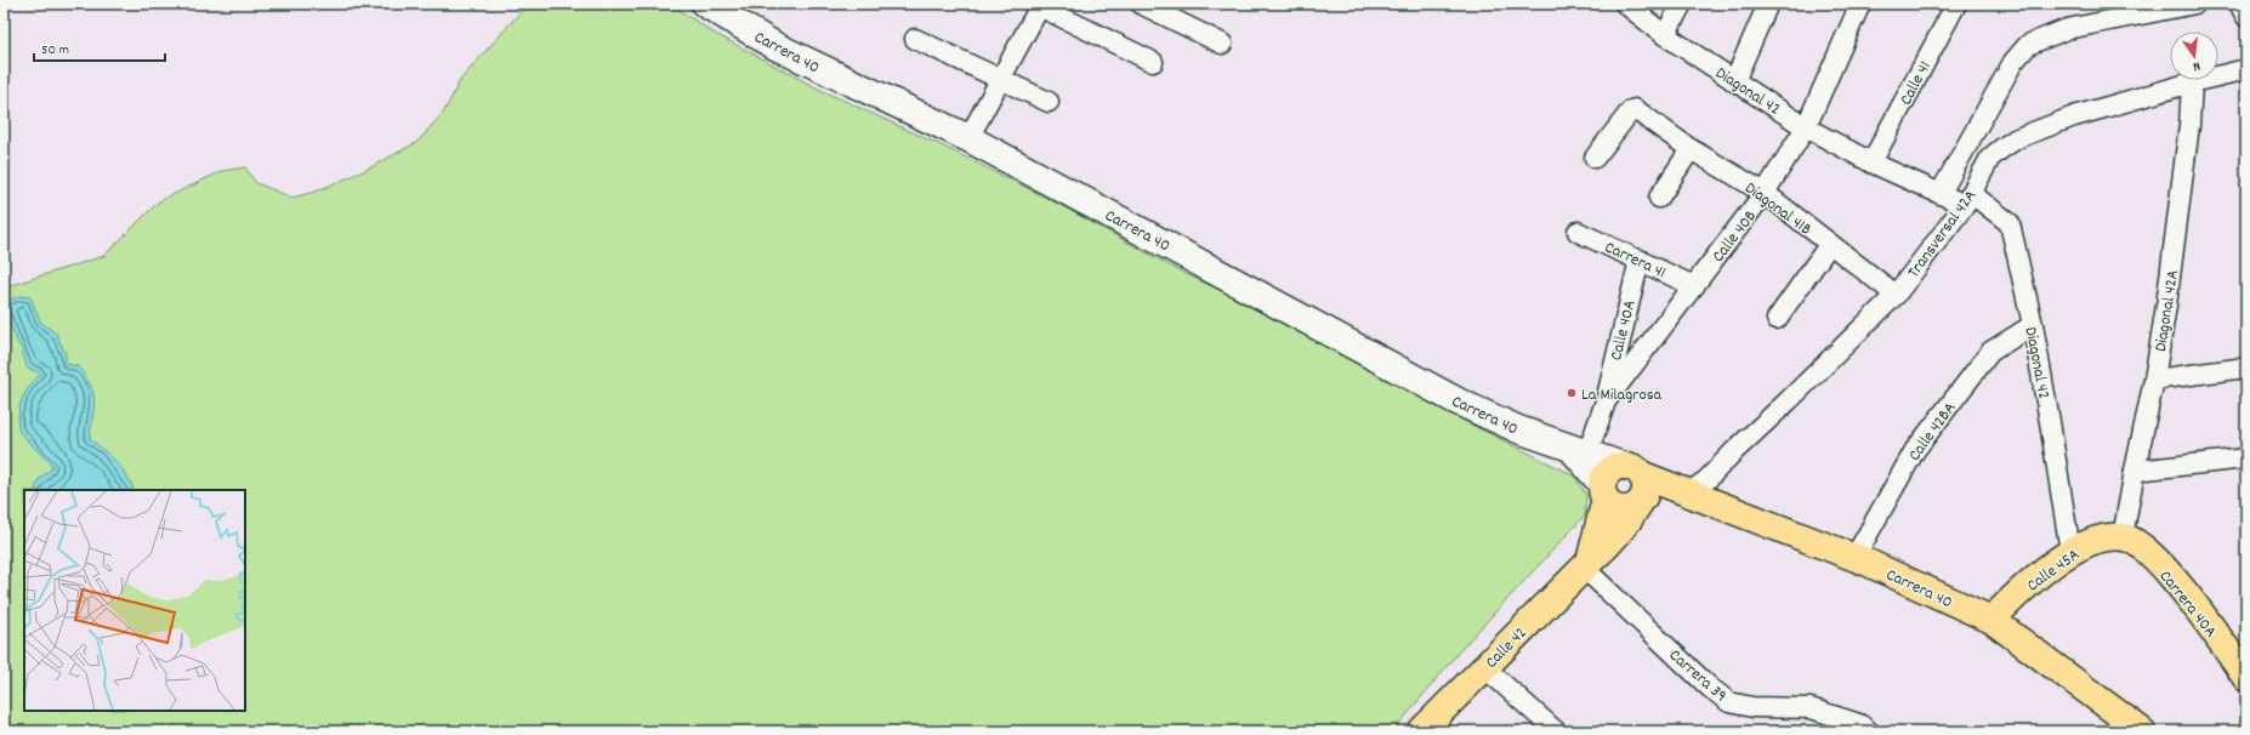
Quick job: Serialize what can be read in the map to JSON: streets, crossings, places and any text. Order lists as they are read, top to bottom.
{
  "streets": {
    "main road": [
      "Carrera 40",
      "Calle 45A",
      "Carrera 40A",
      "Calle 42"
    ],
    "street": [
      "Calle 41",
      "Diagonal 42",
      "Diagonal 41B",
      "Transversal 42A",
      "Calle 40B",
      "Carrera 41",
      "Diagonal 42A",
      "Calle 40A",
      "Calle 42BA",
      "Carrera 39"
    ]
  },
  "crossings": [
    ["Carrera 40", "Transversal 42A"],
    ["Carrera 40", "Calle 40B"],
    ["Carrera 40", "Calle 42BA"],
    ["Carrera 40", "Calle 45A"],
    ["Carrera 40", "Calle 42"],
    ["Calle 41", "Diagonal 42"],
    ["Diagonal 42", "Transversal 42A"],
    ["Diagonal 42", "Calle 40B"],
    ["Diagonal 42", "Calle 42BA"],
    ["Diagonal 42", "Calle 45A"],
    ["Diagonal 41B", "Transversal 42A"],
    ["Diagonal 41B", "Calle 40B"],
    ["Transversal 42A", "Diagonal 42A"],
    ["Calle 40B", "Carrera 41"],
    ["Calle 40B", "Calle 40A"],
    ["Carrera 41", "Calle 40A"],
    ["Diagonal 42A", "Calle 45A"],
    ["Diagonal 42A", "Carrera 40A"],
    ["Calle 45A", "Carrera 40A"],
    ["Calle 42", "Carrera 39"]
  ],
  "places": ["La Milagrosa"],
  "scale_bar": "50 m",
  "north": "bottom"
}
